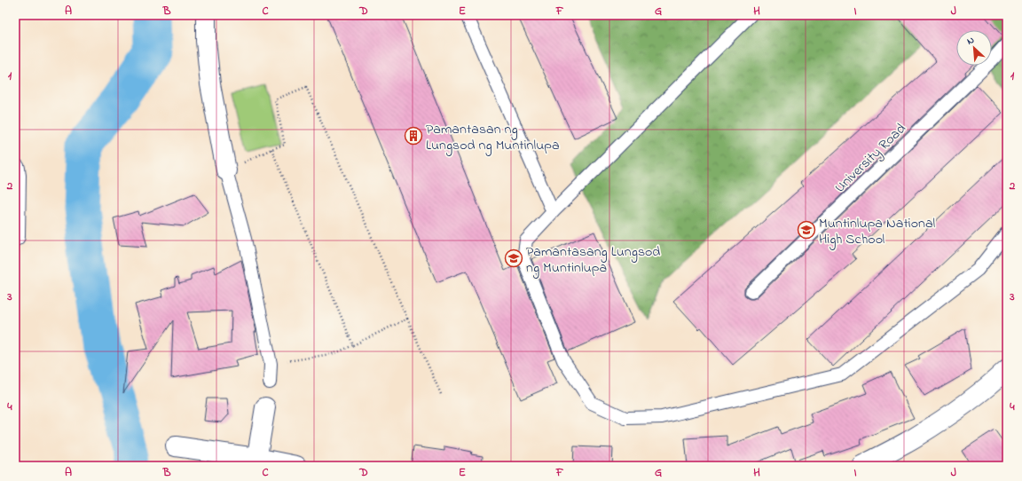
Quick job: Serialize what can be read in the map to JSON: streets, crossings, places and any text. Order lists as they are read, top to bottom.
{
  "streets": {
    "lane": ["University Road"]
  },
  "places": {
    "building": ["Pamantasan ng Lungsod ng Muntinlupa"],
    "school or university": ["Muntinlupa National High School", "Pamantasang Lungsod ng Muntinlupa"]
  },
  "north": "top left",
  "grid": {
    "columns": [
      "A",
      "B",
      "C",
      "D",
      "E",
      "F",
      "G",
      "H",
      "I",
      "J"
    ],
    "rows": [
      "1",
      "2",
      "3",
      "4"
    ]
  }
}
